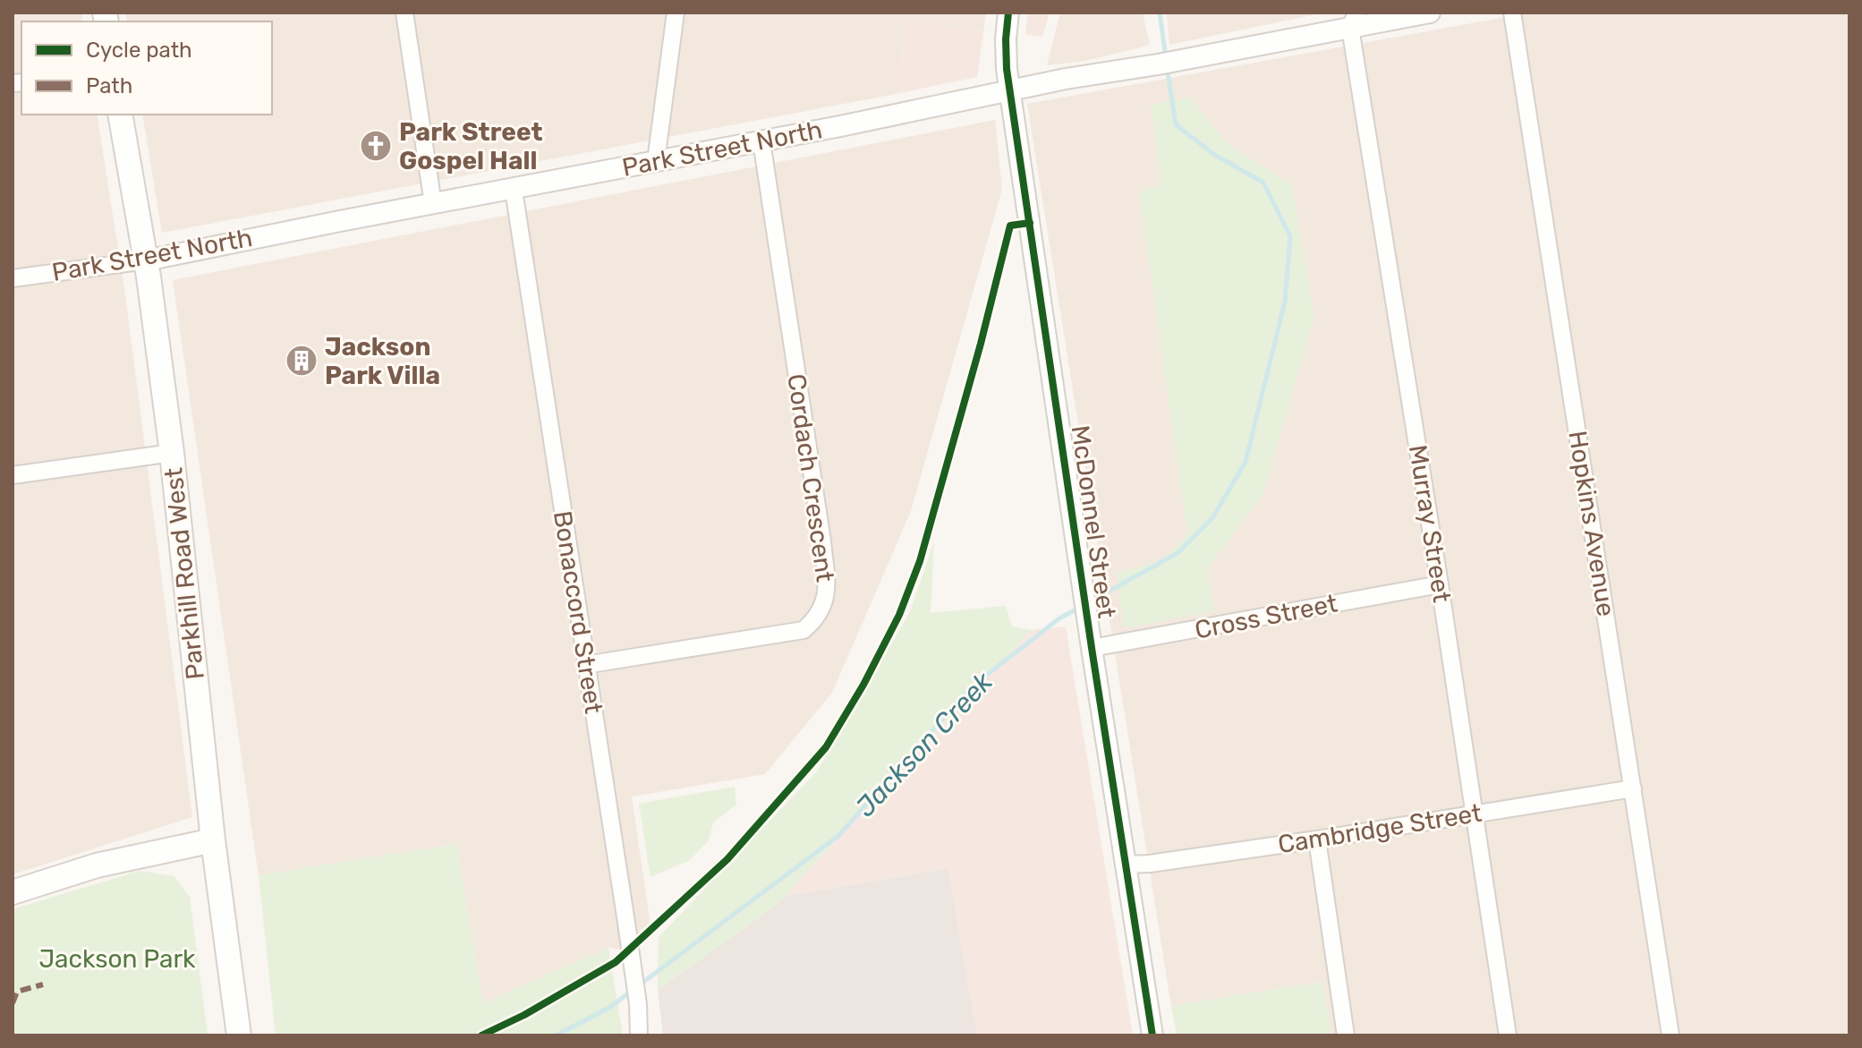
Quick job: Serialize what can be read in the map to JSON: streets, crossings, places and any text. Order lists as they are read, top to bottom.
{
  "streets": {
    "main road": ["Parkhill Road West"],
    "street": [
      "Park Street North",
      "Cordach Crescent",
      "McDonnel Street",
      "Murray Street",
      "Hopkins Avenue",
      "Bonaccord Street",
      "Cross Street",
      "Cambridge Street"
    ]
  },
  "crossings": [
    ["Park Street North", "Cordach Crescent"],
    ["Park Street North", "McDonnel Street"],
    ["Park Street North", "Murray Street"],
    ["Park Street North", "Parkhill Road West"],
    ["Park Street North", "Bonaccord Street"],
    ["Cordach Crescent", "Bonaccord Street"],
    ["McDonnel Street", "Cross Street"],
    ["McDonnel Street", "Cambridge Street"],
    ["Murray Street", "Cross Street"],
    ["Murray Street", "Cambridge Street"],
    ["Hopkins Avenue", "Cambridge Street"]
  ],
  "water": ["Jackson Creek"],
  "parks": ["Jackson Park"],
  "places": {
    "church": ["Park Street Gospel Hall"],
    "building": ["Jackson Park Villa"]
  },
  "legend": ["Cycle path", "Path"]
}
